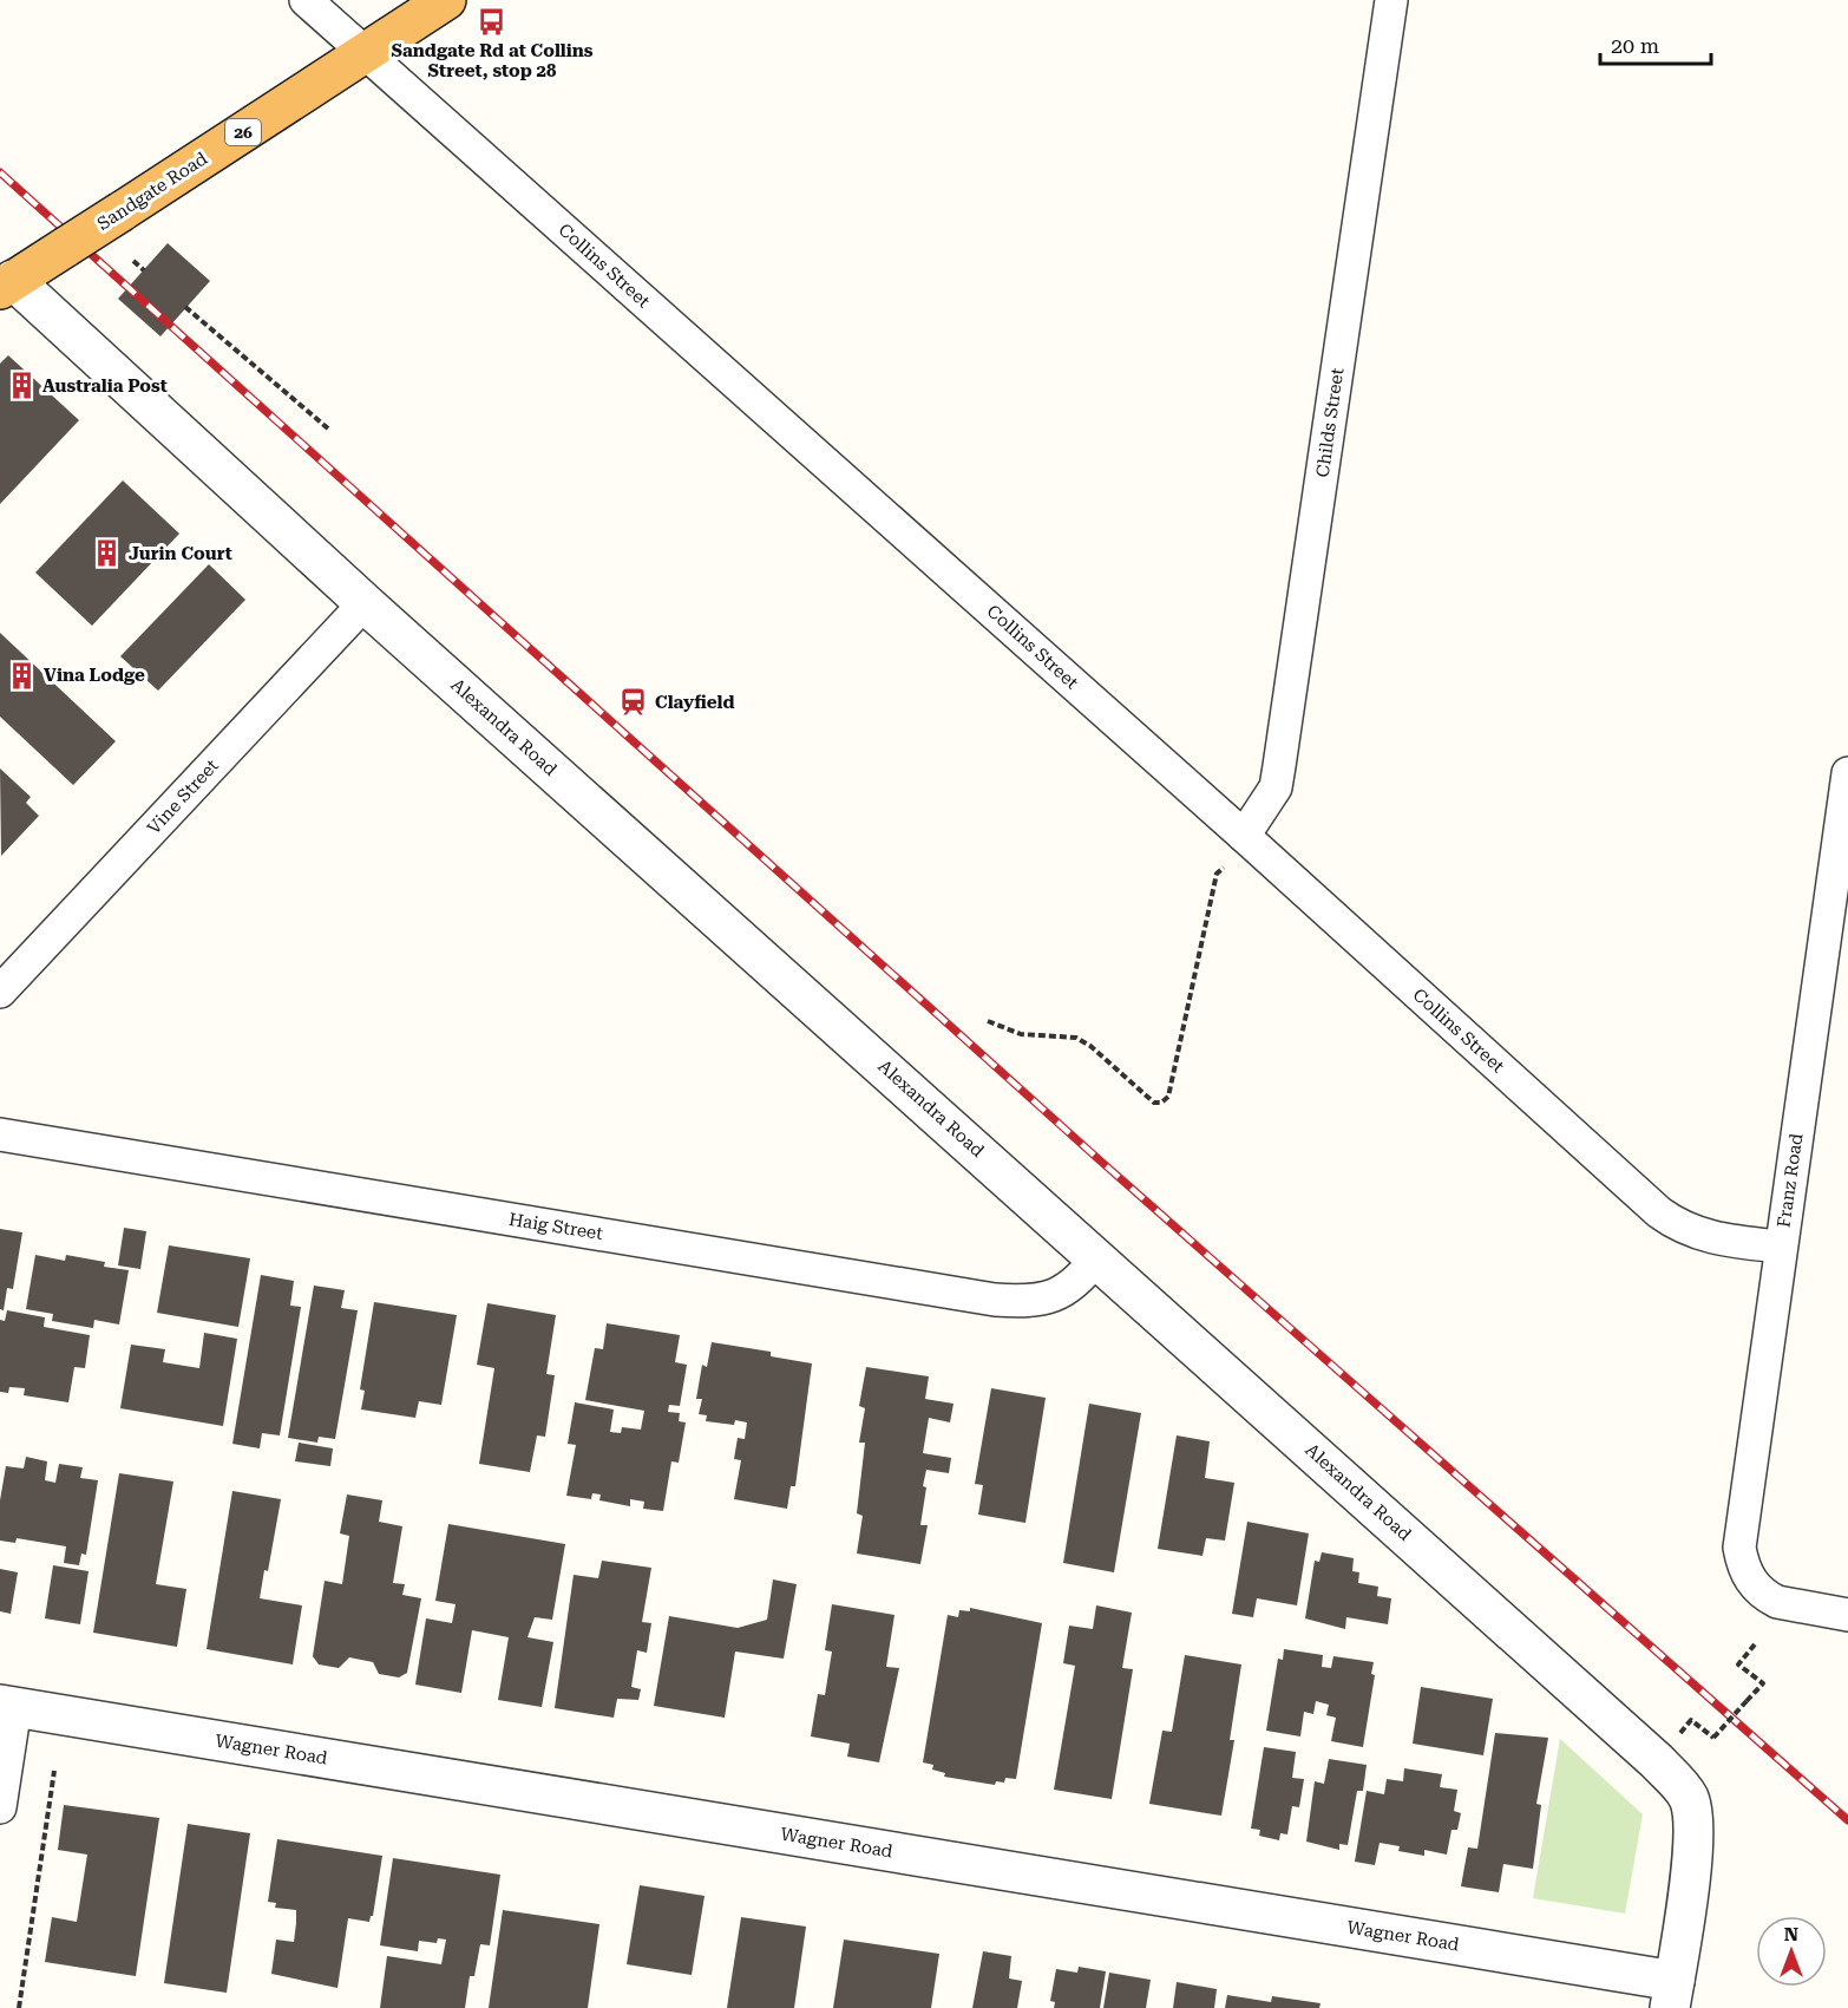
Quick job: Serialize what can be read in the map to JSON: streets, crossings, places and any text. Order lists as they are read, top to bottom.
{
  "streets": {
    "highway": ["26", "Sandgate Road"],
    "street": [
      "Collins Street",
      "Childs Street",
      "Alexandra Road",
      "Vine Street",
      "Franz Road",
      "Haig Street",
      "Wagner Road"
    ]
  },
  "crossings": [
    ["Sandgate Road", "Collins Street"],
    ["Sandgate Road", "Alexandra Road"],
    ["Collins Street", "Childs Street"],
    ["Collins Street", "Franz Road"],
    ["Alexandra Road", "Vine Street"],
    ["Alexandra Road", "Haig Street"],
    ["Alexandra Road", "Wagner Road"]
  ],
  "places": {
    "bus stop": ["Sandgate Rd at Collins Street, stop 28"],
    "building": ["Australia Post", "Jurin Court", "Vina Lodge"],
    "station": ["Clayfield"]
  },
  "scale_bar": "20 m",
  "north": "top"
}
